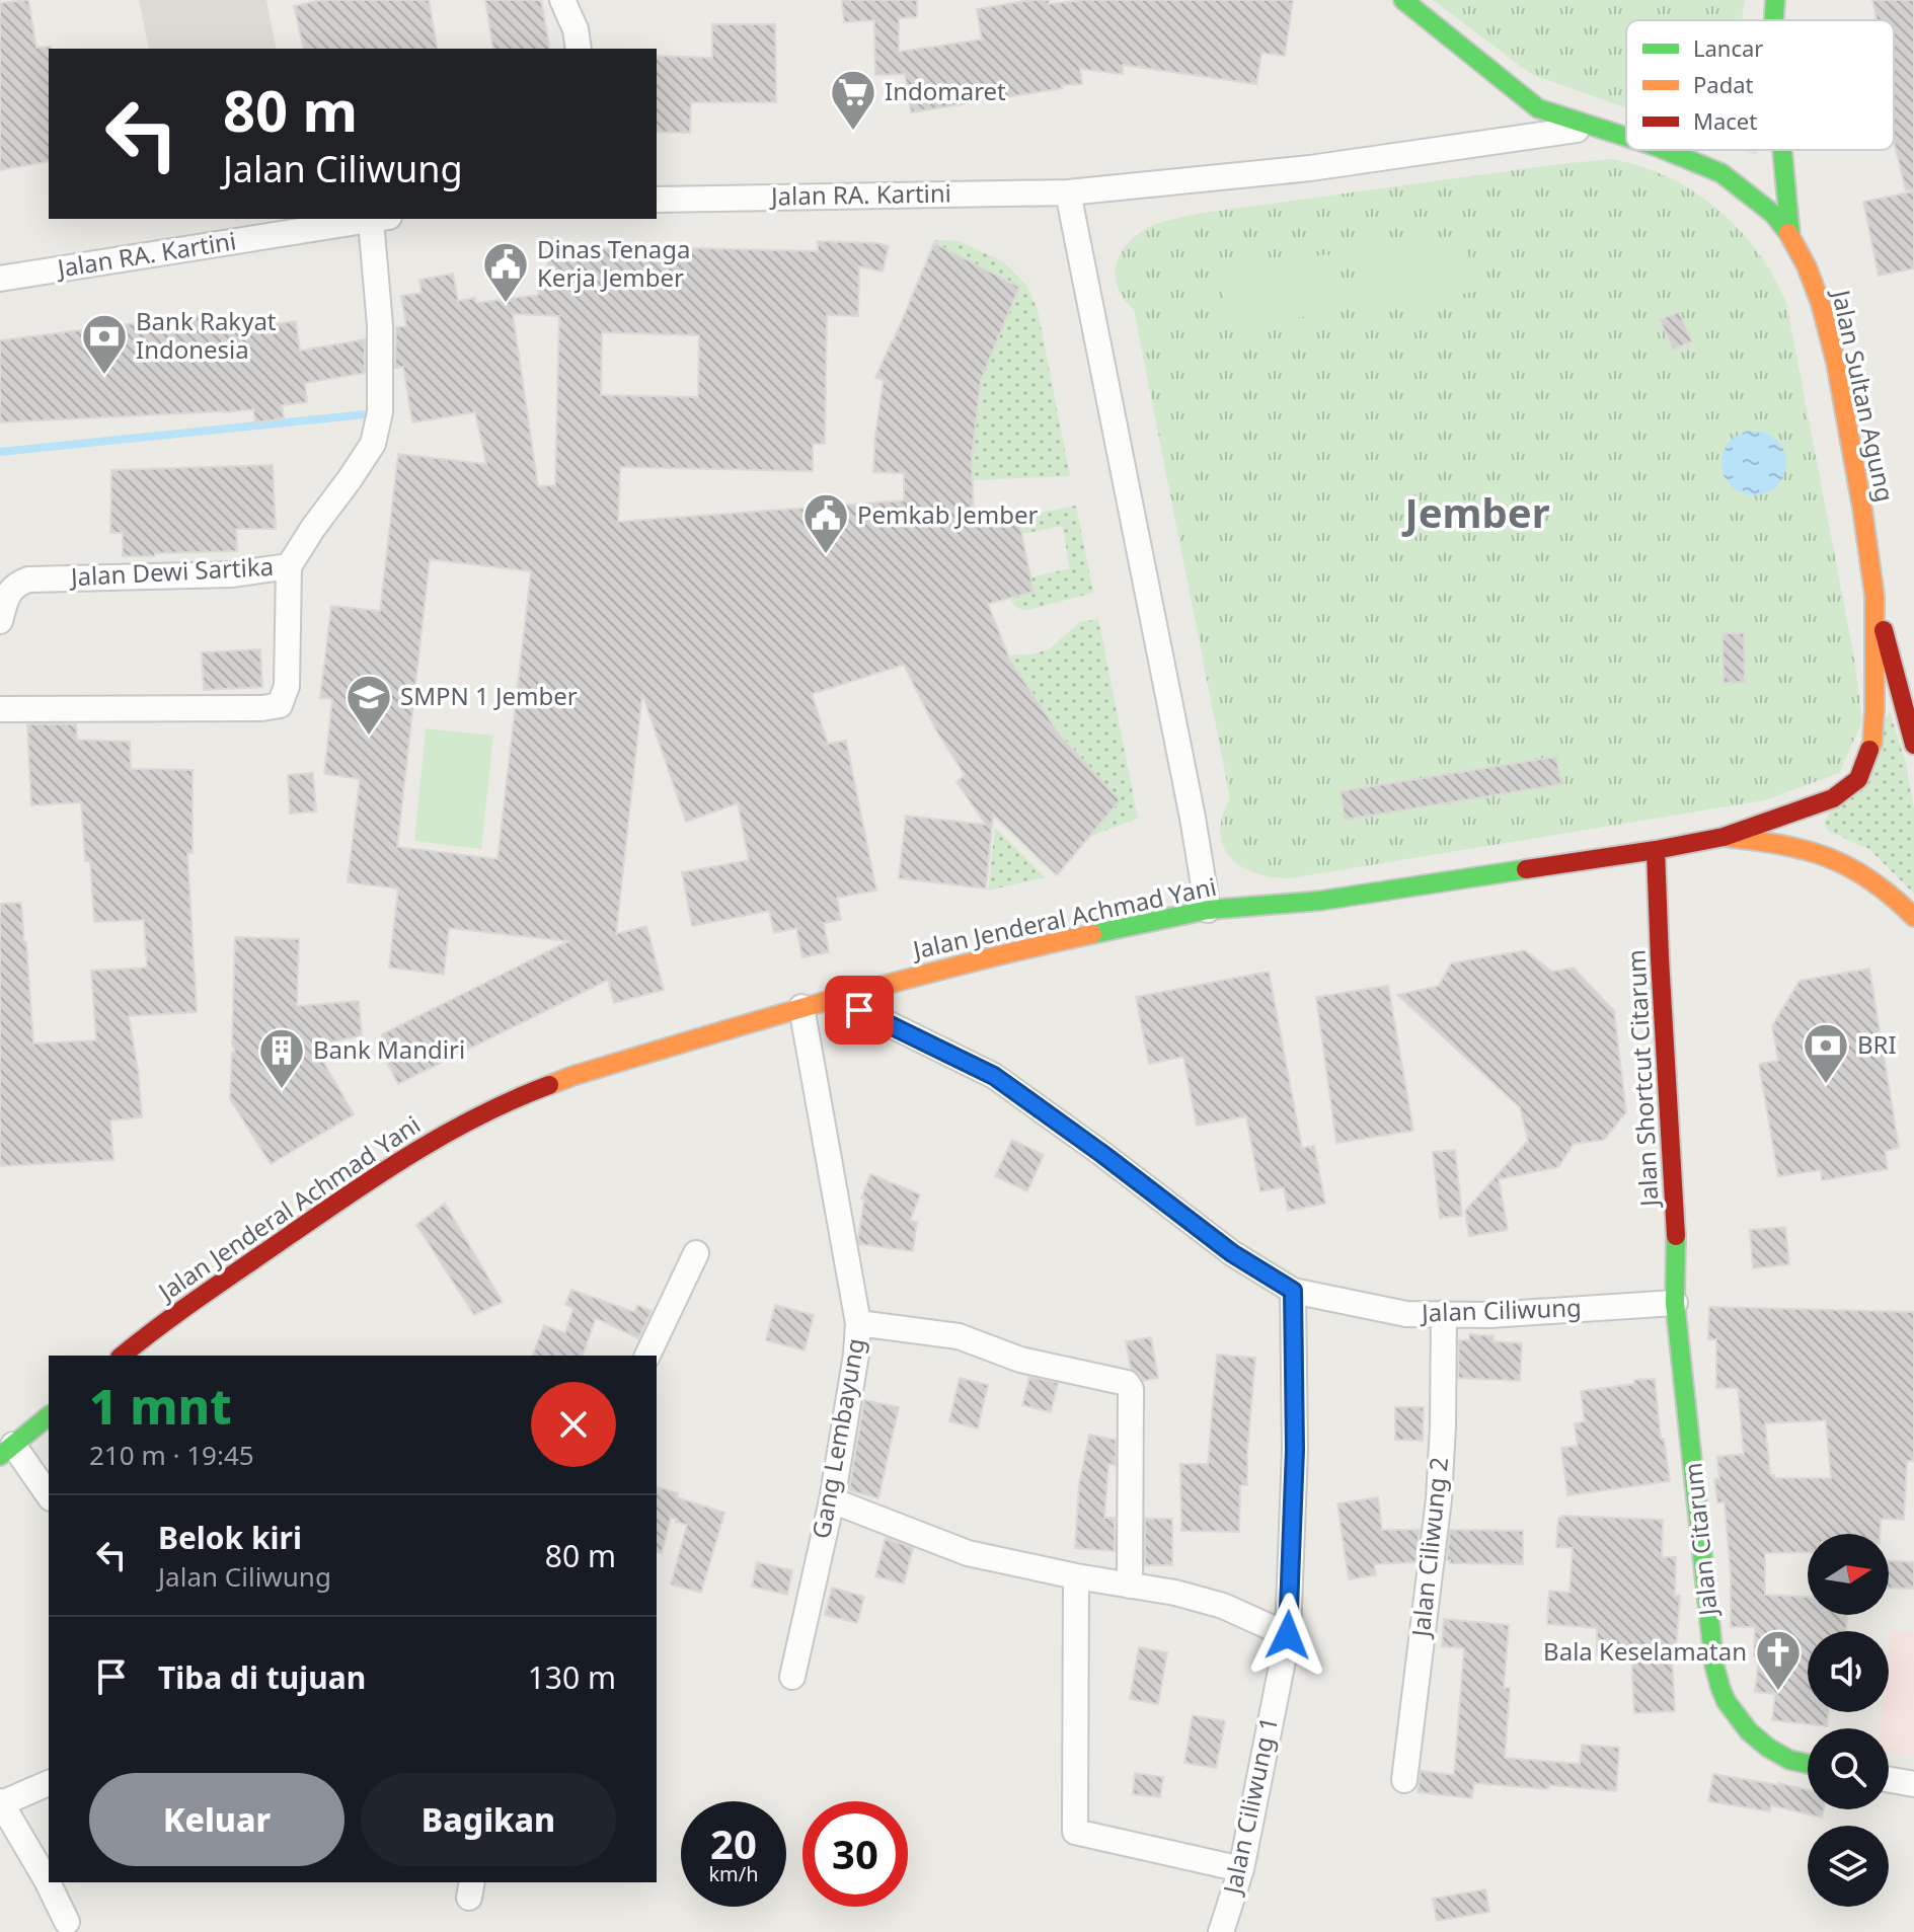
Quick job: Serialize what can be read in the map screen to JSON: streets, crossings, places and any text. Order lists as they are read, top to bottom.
{
  "streets": {
    "main road": [
      "Jalan Sultan Agung",
      "Jalan Jenderal Achmad Yani",
      "Jalan Shortcut Citarum",
      "Jalan Citarum"
    ],
    "street": [
      "Jalan RA. Kartini",
      "Jalan Dewi Sartika",
      "Jalan Ciliwung",
      "Gang Lembayung",
      "Jalan Ciliwung 2",
      "Jalan Ciliwung 1"
    ]
  },
  "crossings": [
    ["Jalan RA. Kartini", "Jalan Sultan Agung"],
    ["Jalan RA. Kartini", "Jalan Dewi Sartika"],
    ["Jalan Jenderal Achmad Yani", "Jalan Shortcut Citarum"],
    ["Jalan Jenderal Achmad Yani", "Jalan Ciliwung"],
    ["Jalan Jenderal Achmad Yani", "Gang Lembayung"],
    ["Jalan Shortcut Citarum", "Jalan Ciliwung"],
    ["Jalan Shortcut Citarum", "Jalan Citarum"],
    ["Jalan Ciliwung", "Jalan Citarum"],
    ["Jalan Ciliwung", "Jalan Ciliwung 2"],
    ["Jalan Ciliwung", "Jalan Ciliwung 1"]
  ],
  "districts": ["Jember"],
  "places": {
    "supermarket": ["Indomaret"],
    "public building": ["Dinas Tenaga Kerja Jember", "Pemkab Jember"],
    "bank": ["Bank Rakyat Indonesia", "BRI"],
    "school or university": ["SMPN 1 Jember"],
    "building": ["Bank Mandiri"],
    "church": ["Bala Keselamatan"]
  },
  "legend": ["Lancar", "Padat", "Macet"],
  "north": "right",
  "page": {
    "turn": ["80 m", "Jalan Ciliwung"],
    "heading": ["1 mnt", "210 m · 19:45"],
    "list": [
      {
        "name": "Belok kiri",
        "note": "Jalan Ciliwung",
        "value": "80 m"
      },
      {
        "name": "Tiba di tujuan",
        "value": "130 m"
      }
    ],
    "buttons": ["Keluar", "Bagikan"],
    "speed": "20 km/h",
    "limit": "30"
  }
}
